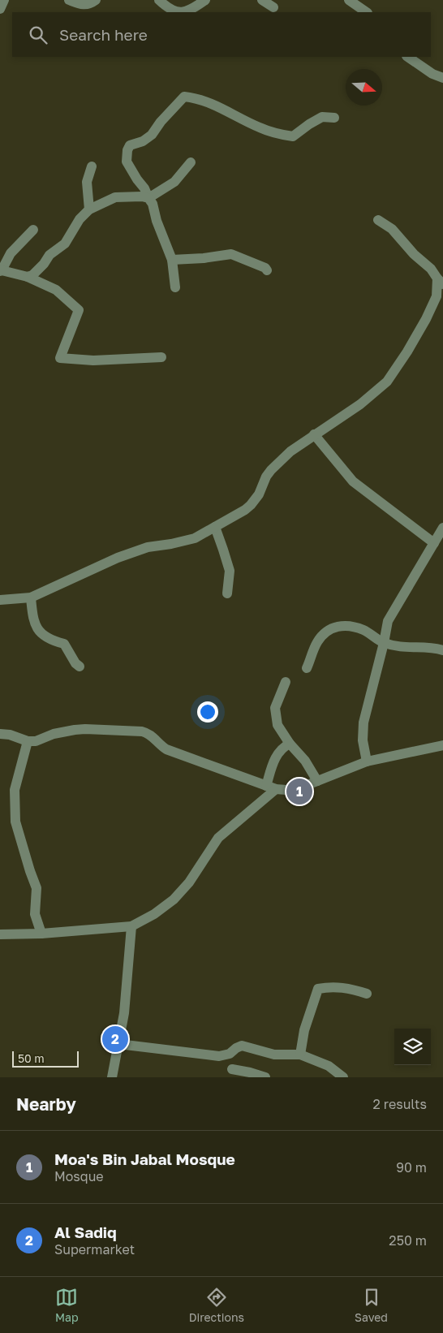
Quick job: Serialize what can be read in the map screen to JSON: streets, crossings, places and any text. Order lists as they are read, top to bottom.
{
  "scale_bar": "50 m",
  "north": "right",
  "page": {
    "search": "Search here",
    "pins": ["1", "2"],
    "scale": "50 m",
    "heading": ["Nearby", "2 results"],
    "list": [
      {
        "mark": "1",
        "name": "Moa's Bin Jabal Mosque",
        "note": "Mosque",
        "value": "90 m"
      },
      {
        "mark": "2",
        "name": "Al Sadiq",
        "note": "Supermarket",
        "value": "250 m"
      }
    ],
    "nav": ["Map", "Directions", "Saved"]
  }
}
